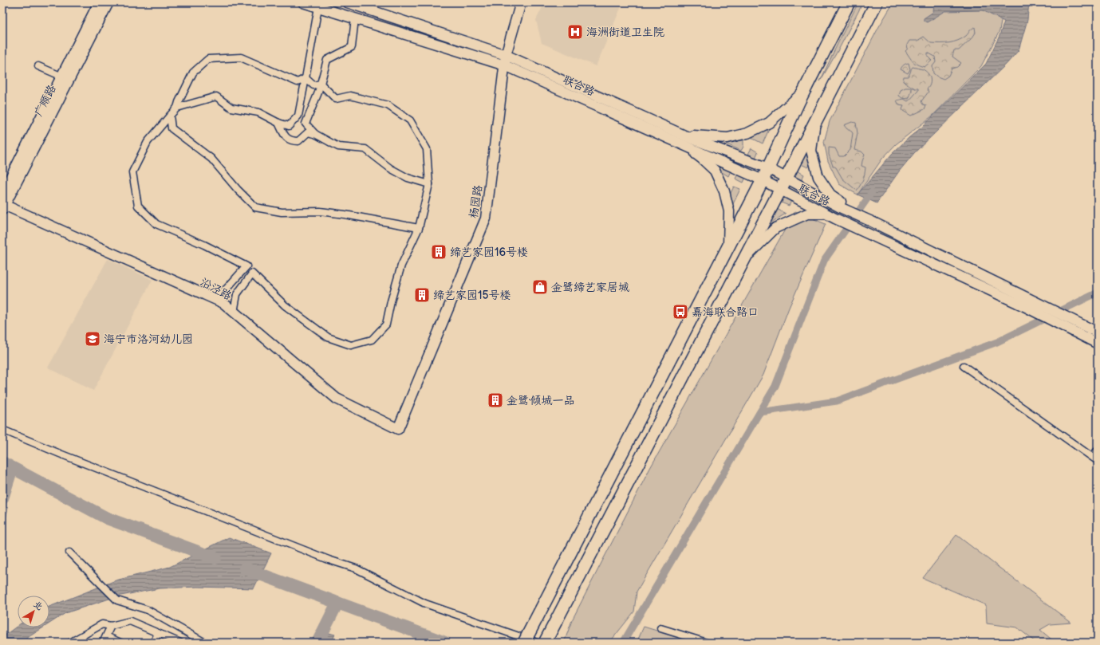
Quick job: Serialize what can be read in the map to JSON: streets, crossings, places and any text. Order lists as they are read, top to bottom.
{
  "streets": {
    "main road": [
      "联合路",
      "广顺路",
      "杨园路",
      "沿泾路"
    ]
  },
  "crossings": [
    ["联合路", "杨园路"],
    ["广顺路", "沿泾路"],
    ["杨园路", "沿泾路"]
  ],
  "places": {
    "hospital": ["海洲街道卫生院"],
    "building": ["缔艺家园16号楼", "缔艺家园15号楼", "金鹭·倾城一品"],
    "shop": ["金鹭缔艺家居城"],
    "bus stop": ["嘉海联合路口"],
    "school or university": ["海宁市洛河幼儿园"]
  },
  "north": "top right"
}
